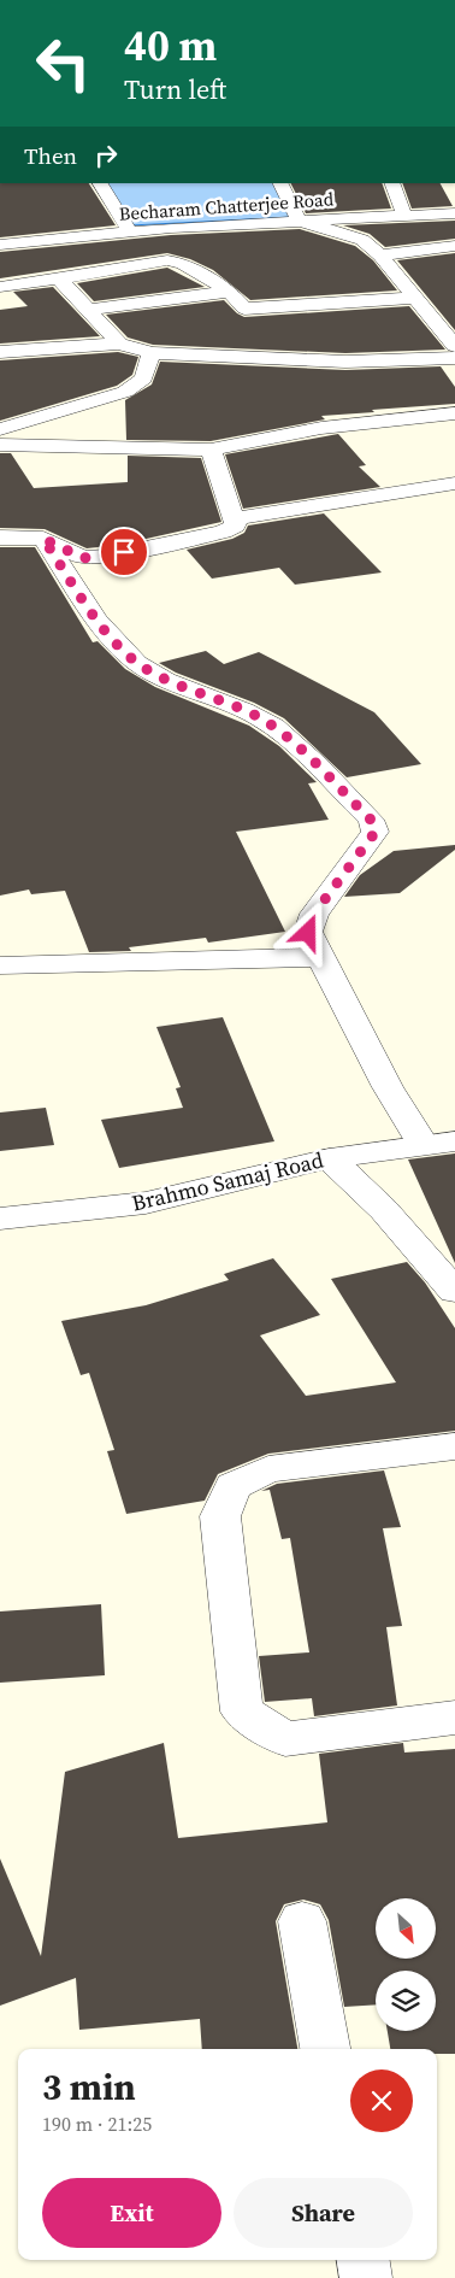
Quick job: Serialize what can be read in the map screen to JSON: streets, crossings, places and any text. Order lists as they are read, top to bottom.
{
  "streets": {
    "street": ["Becharam Chatterjee Road", "Brahmo Samaj Road"]
  },
  "north": "bottom right",
  "page": {
    "turn": ["40 m", "Turn left"],
    "then": "Then",
    "heading": ["3 min", "190 m · 21:25"],
    "buttons": ["Exit", "Share"]
  }
}
